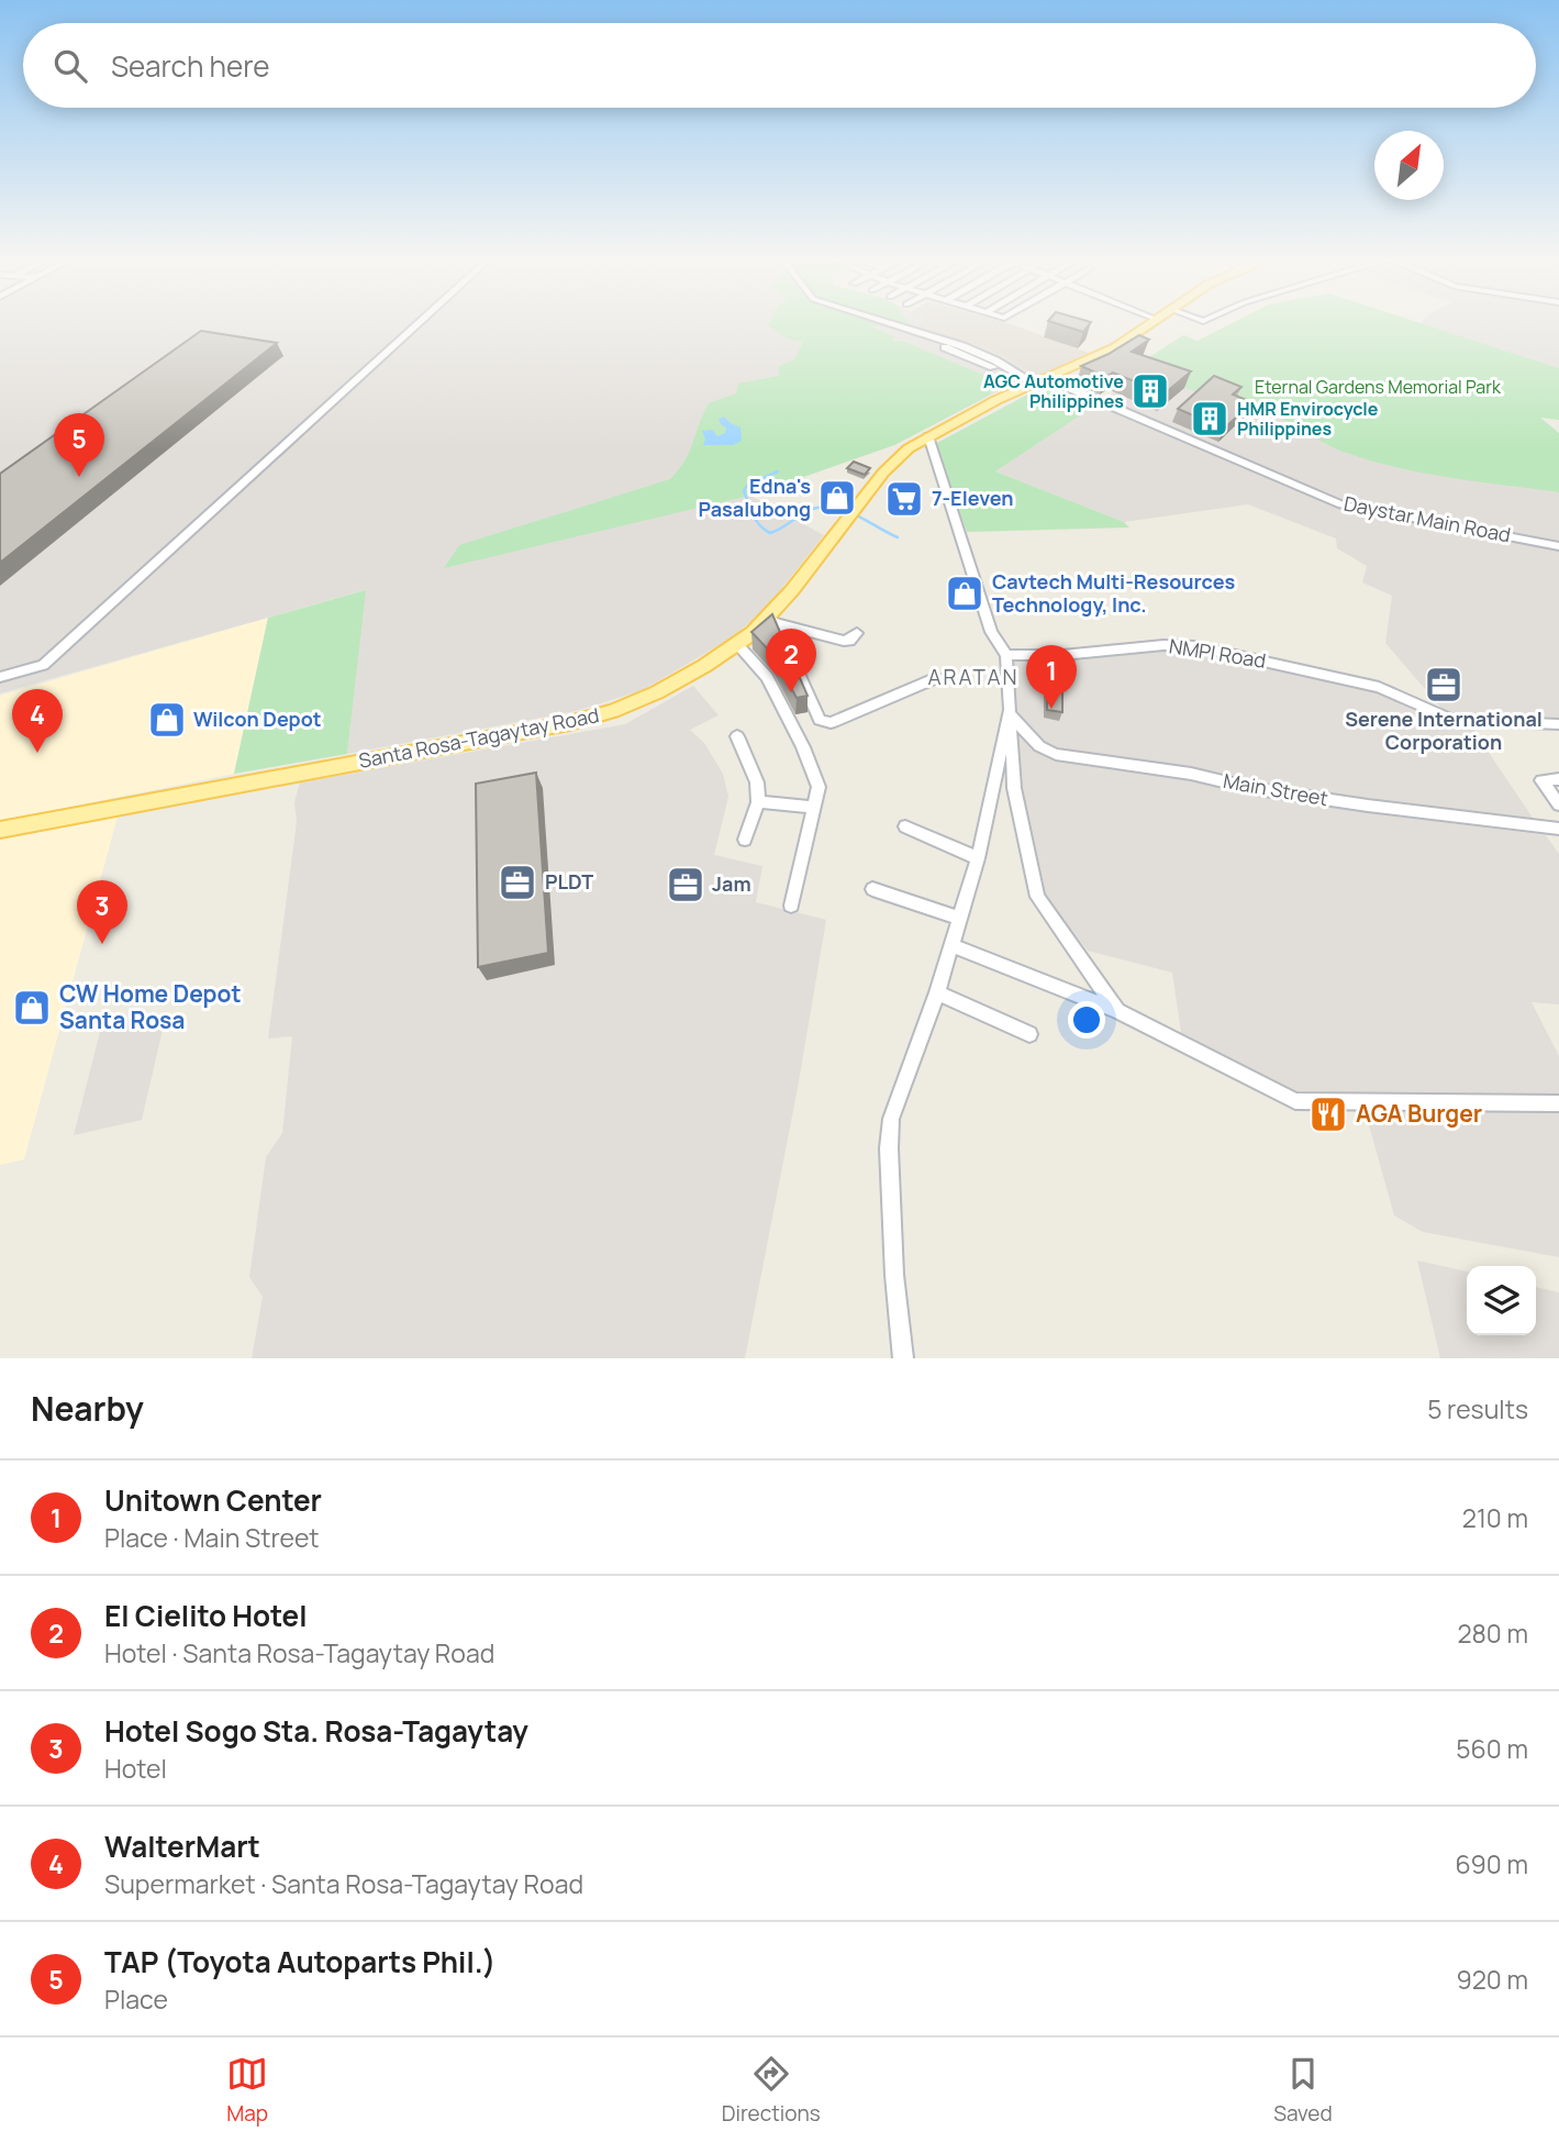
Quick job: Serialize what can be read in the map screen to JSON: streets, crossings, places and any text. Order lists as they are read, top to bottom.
{
  "streets": {
    "main road": ["Santa Rosa-Tagaytay Road"],
    "street": ["Daystar Main Road", "NMPI Road", "Main Street"]
  },
  "crossings": [
    ["Daystar Main Road", "Santa Rosa-Tagaytay Road"]
  ],
  "districts": ["ARATAN"],
  "parks": ["Eternal Gardens Memorial Park"],
  "places": {
    "building": ["AGC Automotive Philippines", "HMR Envirocycle Philippines"],
    "shop": [
      "Edna's Pasalubong",
      "Cavtech Multi-Resources Technology, Inc.",
      "Wilcon Depot",
      "CW Home Depot Santa Rosa"
    ],
    "supermarket": ["7-Eleven"],
    "office": ["Serene International Corporation", "PLDT", "Jam"],
    "restaurant": ["AGA Burger"]
  },
  "north": "top right",
  "page": {
    "search": "Search here",
    "pins": [
      "5",
      "2",
      "1",
      "4",
      "3"
    ],
    "heading": ["Nearby", "5 results"],
    "list": [
      {
        "mark": "1",
        "name": "Unitown Center",
        "note": "Place · Main Street",
        "value": "210 m"
      },
      {
        "mark": "2",
        "name": "El Cielito Hotel",
        "note": "Hotel · Santa Rosa-Tagaytay Road",
        "value": "280 m"
      },
      {
        "mark": "3",
        "name": "Hotel Sogo Sta. Rosa-Tagaytay",
        "note": "Hotel",
        "value": "560 m"
      },
      {
        "mark": "4",
        "name": "WalterMart",
        "note": "Supermarket · Santa Rosa-Tagaytay Road",
        "value": "690 m"
      },
      {
        "mark": "5",
        "name": "TAP (Toyota Autoparts Phil.)",
        "note": "Place",
        "value": "920 m"
      }
    ],
    "nav": ["Map", "Directions", "Saved"]
  }
}
